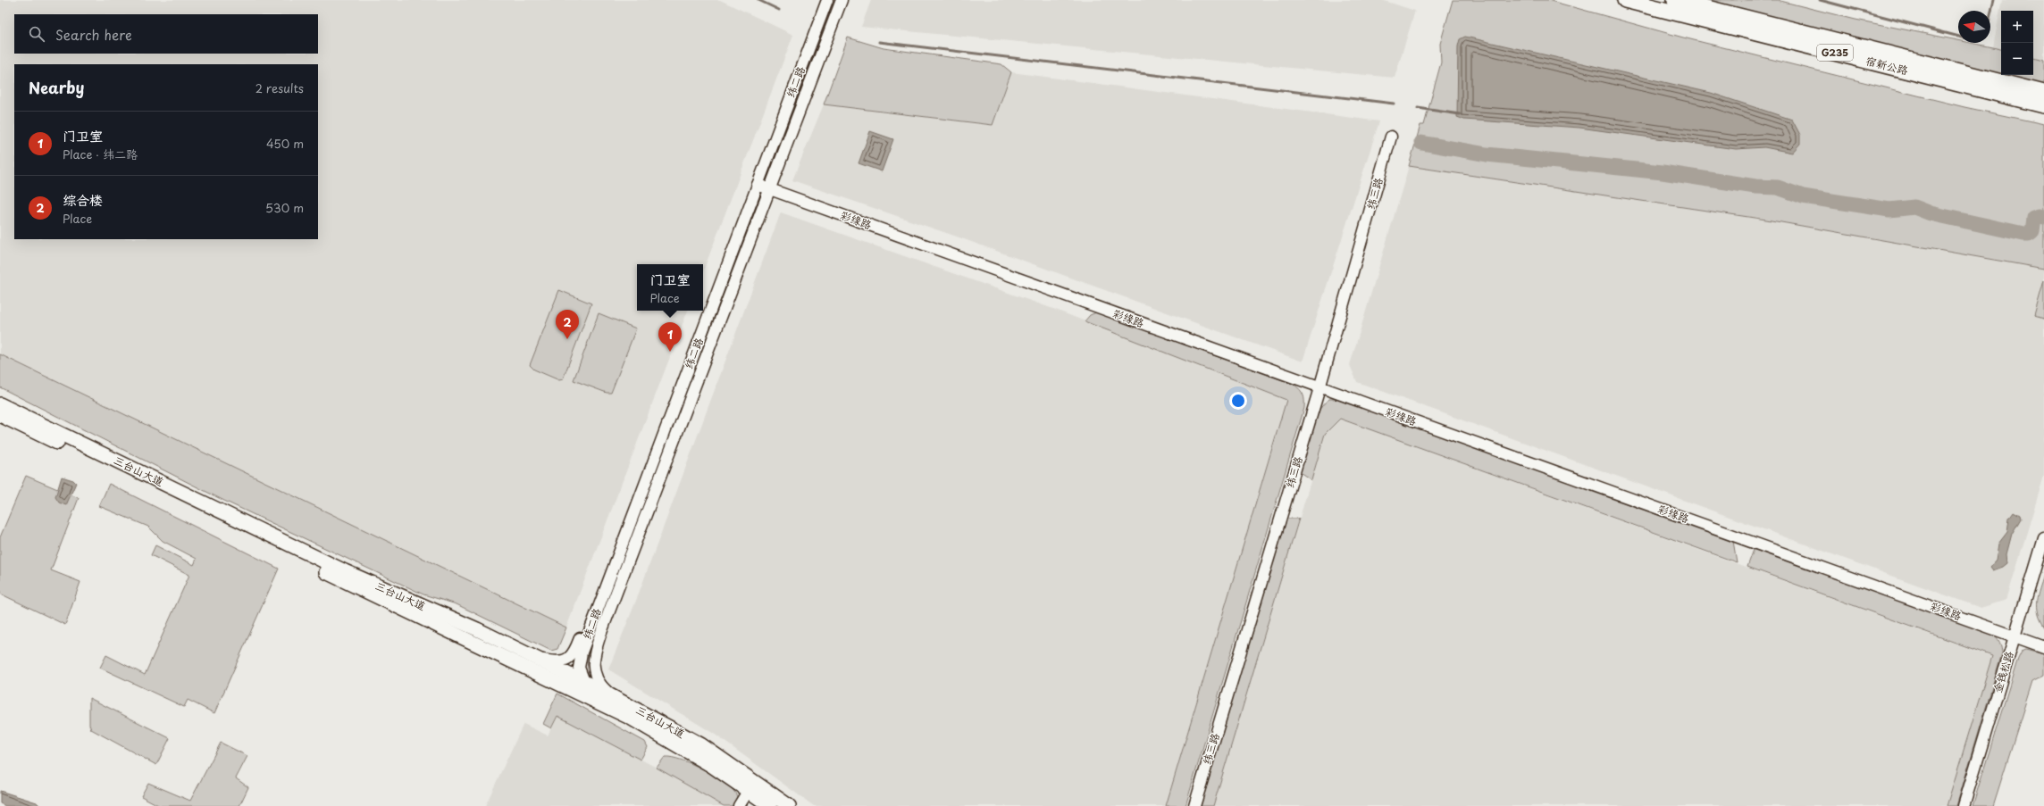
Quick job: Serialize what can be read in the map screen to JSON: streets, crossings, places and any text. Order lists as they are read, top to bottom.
{
  "streets": {
    "highway": ["G235", "宿新公路"],
    "main road": ["三台山大道"],
    "street": [
      "纬二路",
      "纬三路",
      "彩缘路",
      "金钱松路"
    ]
  },
  "crossings": [
    ["纬二路", "彩缘路"],
    ["纬二路", "三台山大道"],
    ["纬三路", "彩缘路"],
    ["彩缘路", "金钱松路"]
  ],
  "north": "left",
  "page": {
    "map_buttons": ["+", "−"],
    "search": "Search here",
    "heading": ["Nearby", "2 results"],
    "list": [
      {
        "mark": "1",
        "name": "门卫室",
        "note": "Place · 纬二路",
        "value": "450 m"
      },
      {
        "mark": "2",
        "name": "综合楼",
        "note": "Place",
        "value": "530 m"
      }
    ],
    "popup": ["门卫室", "Place"],
    "pins": ["2", "1"]
  }
}
